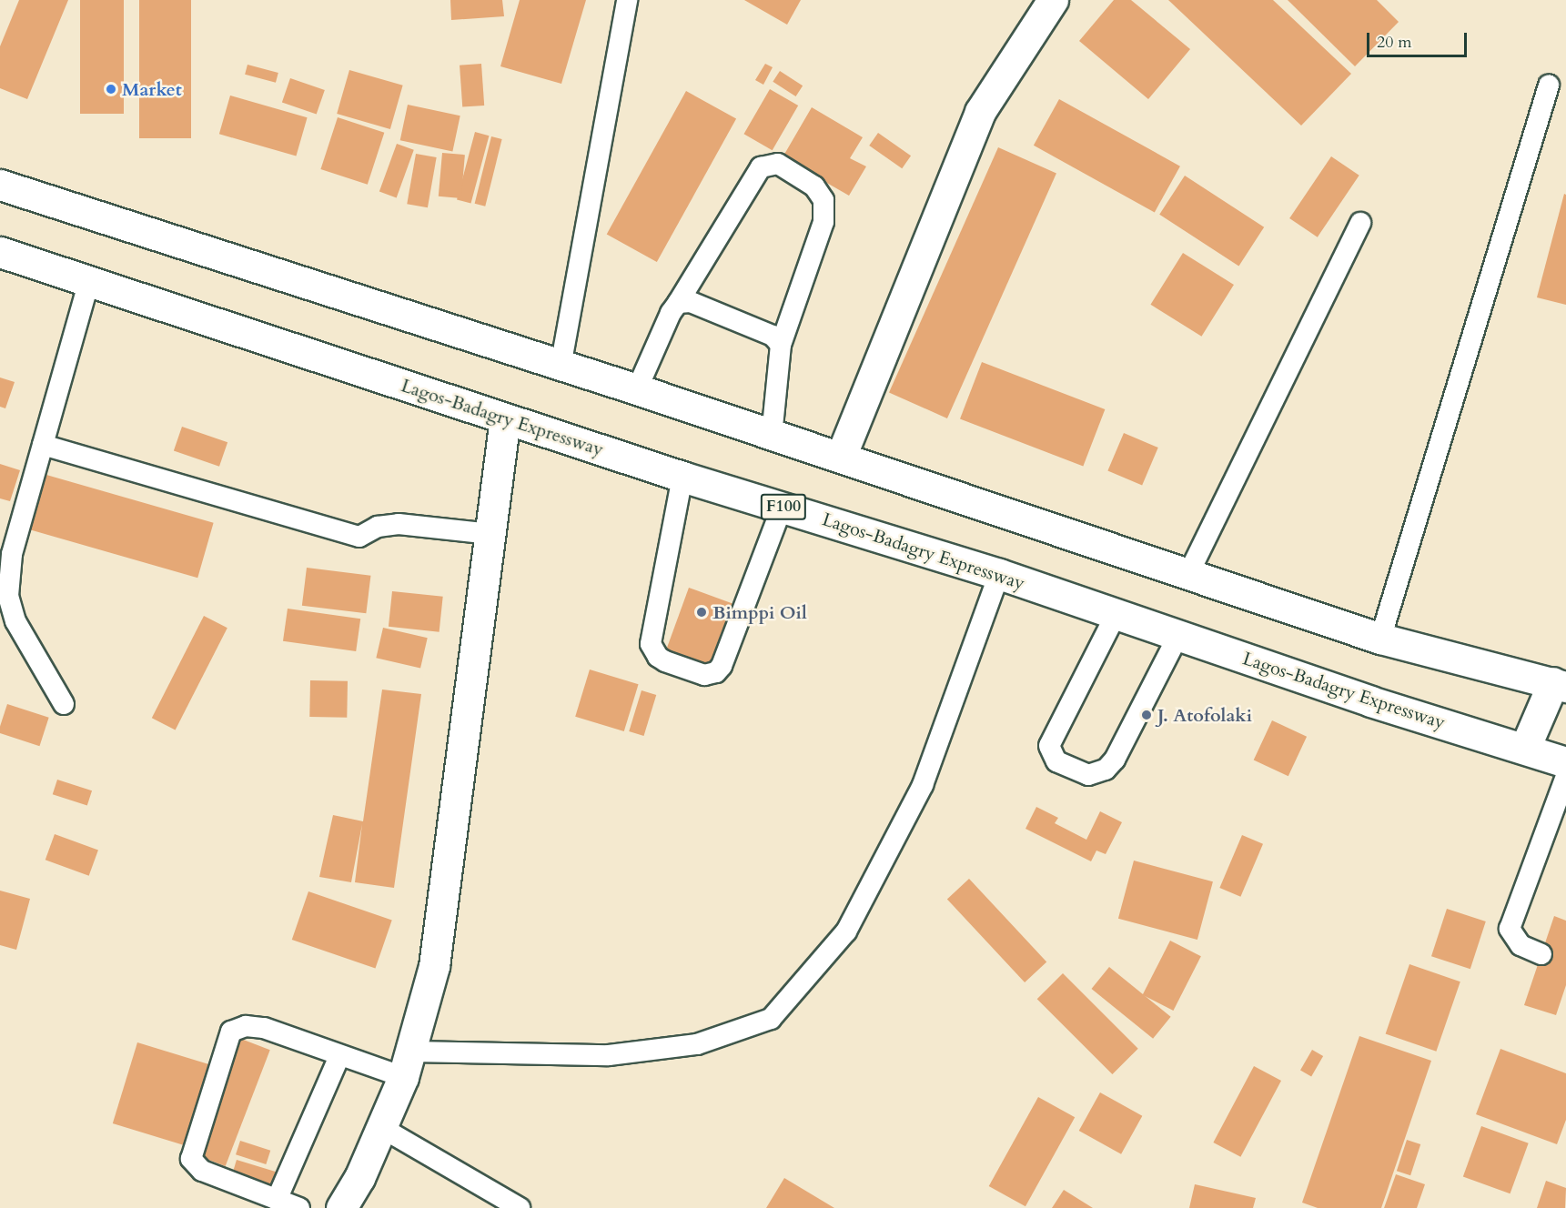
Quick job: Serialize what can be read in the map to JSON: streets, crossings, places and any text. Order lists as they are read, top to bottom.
{
  "streets": {
    "main road": ["Lagos-Badagry Expressway", "F100"]
  },
  "places": ["Market", "Bimppi Oil", "J. Atofolaki"],
  "scale_bar": "20 m"
}
